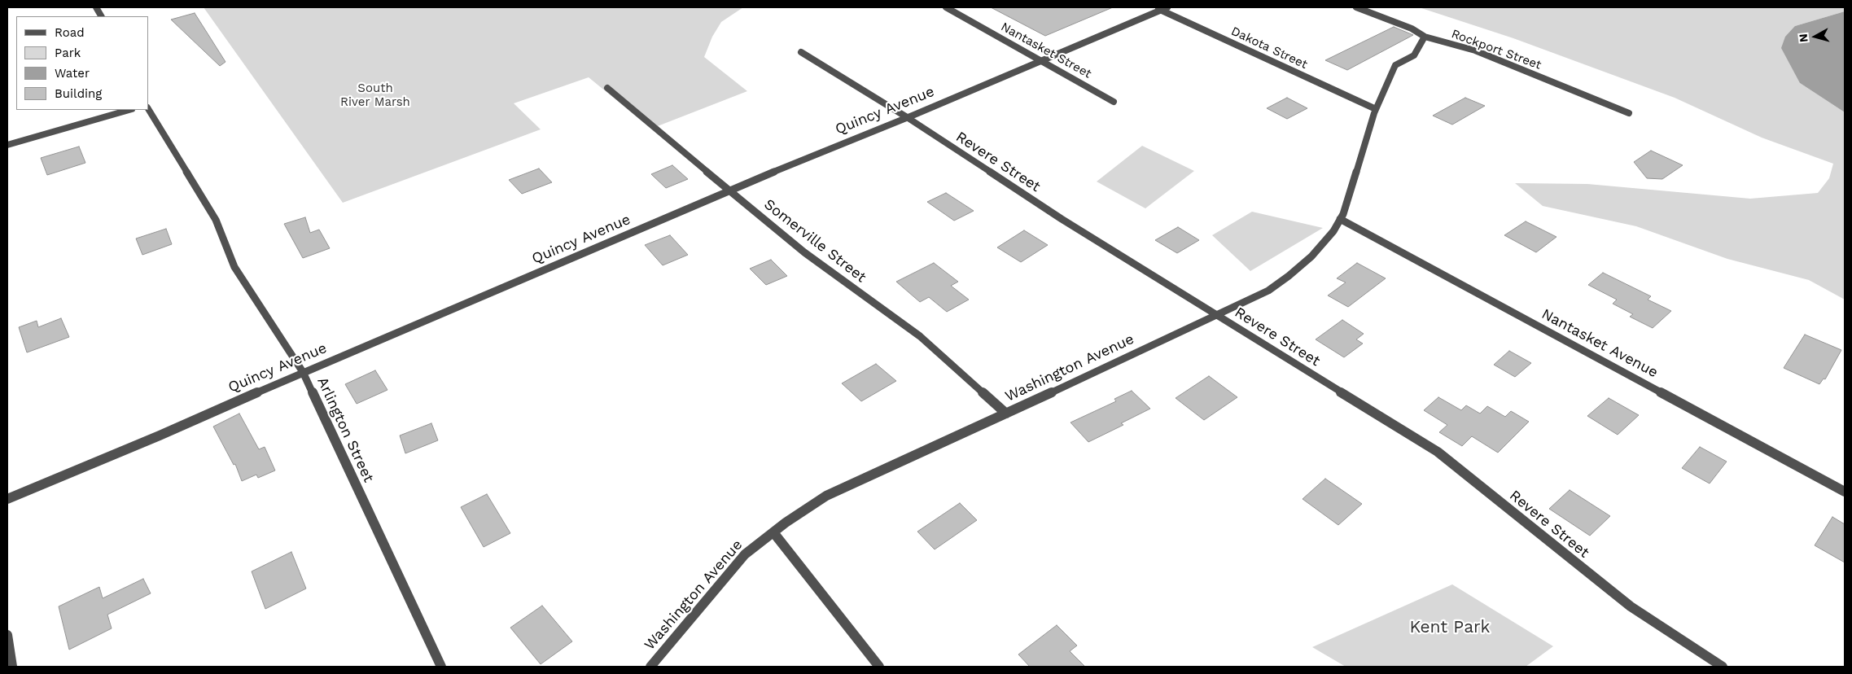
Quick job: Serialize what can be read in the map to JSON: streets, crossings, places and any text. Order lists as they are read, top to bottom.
{
  "streets": {
    "street": [
      "Dakota Street",
      "Rockport Street",
      "Nantasket Street",
      "Quincy Avenue",
      "Revere Street",
      "Somerville Street",
      "Nantasket Avenue",
      "Washington Avenue",
      "Arlington Street"
    ]
  },
  "crossings": [
    ["Dakota Street", "Quincy Avenue"],
    ["Dakota Street", "Washington Avenue"],
    ["Rockport Street", "Washington Avenue"],
    ["Nantasket Street", "Quincy Avenue"],
    ["Quincy Avenue", "Revere Street"],
    ["Quincy Avenue", "Somerville Street"],
    ["Quincy Avenue", "Arlington Street"],
    ["Revere Street", "Washington Avenue"],
    ["Somerville Street", "Washington Avenue"],
    ["Nantasket Avenue", "Washington Avenue"]
  ],
  "parks": ["South River Marsh", "Kent Park"],
  "legend": [
    "Road",
    "Park",
    "Water",
    "Building"
  ],
  "north": "left"
}
